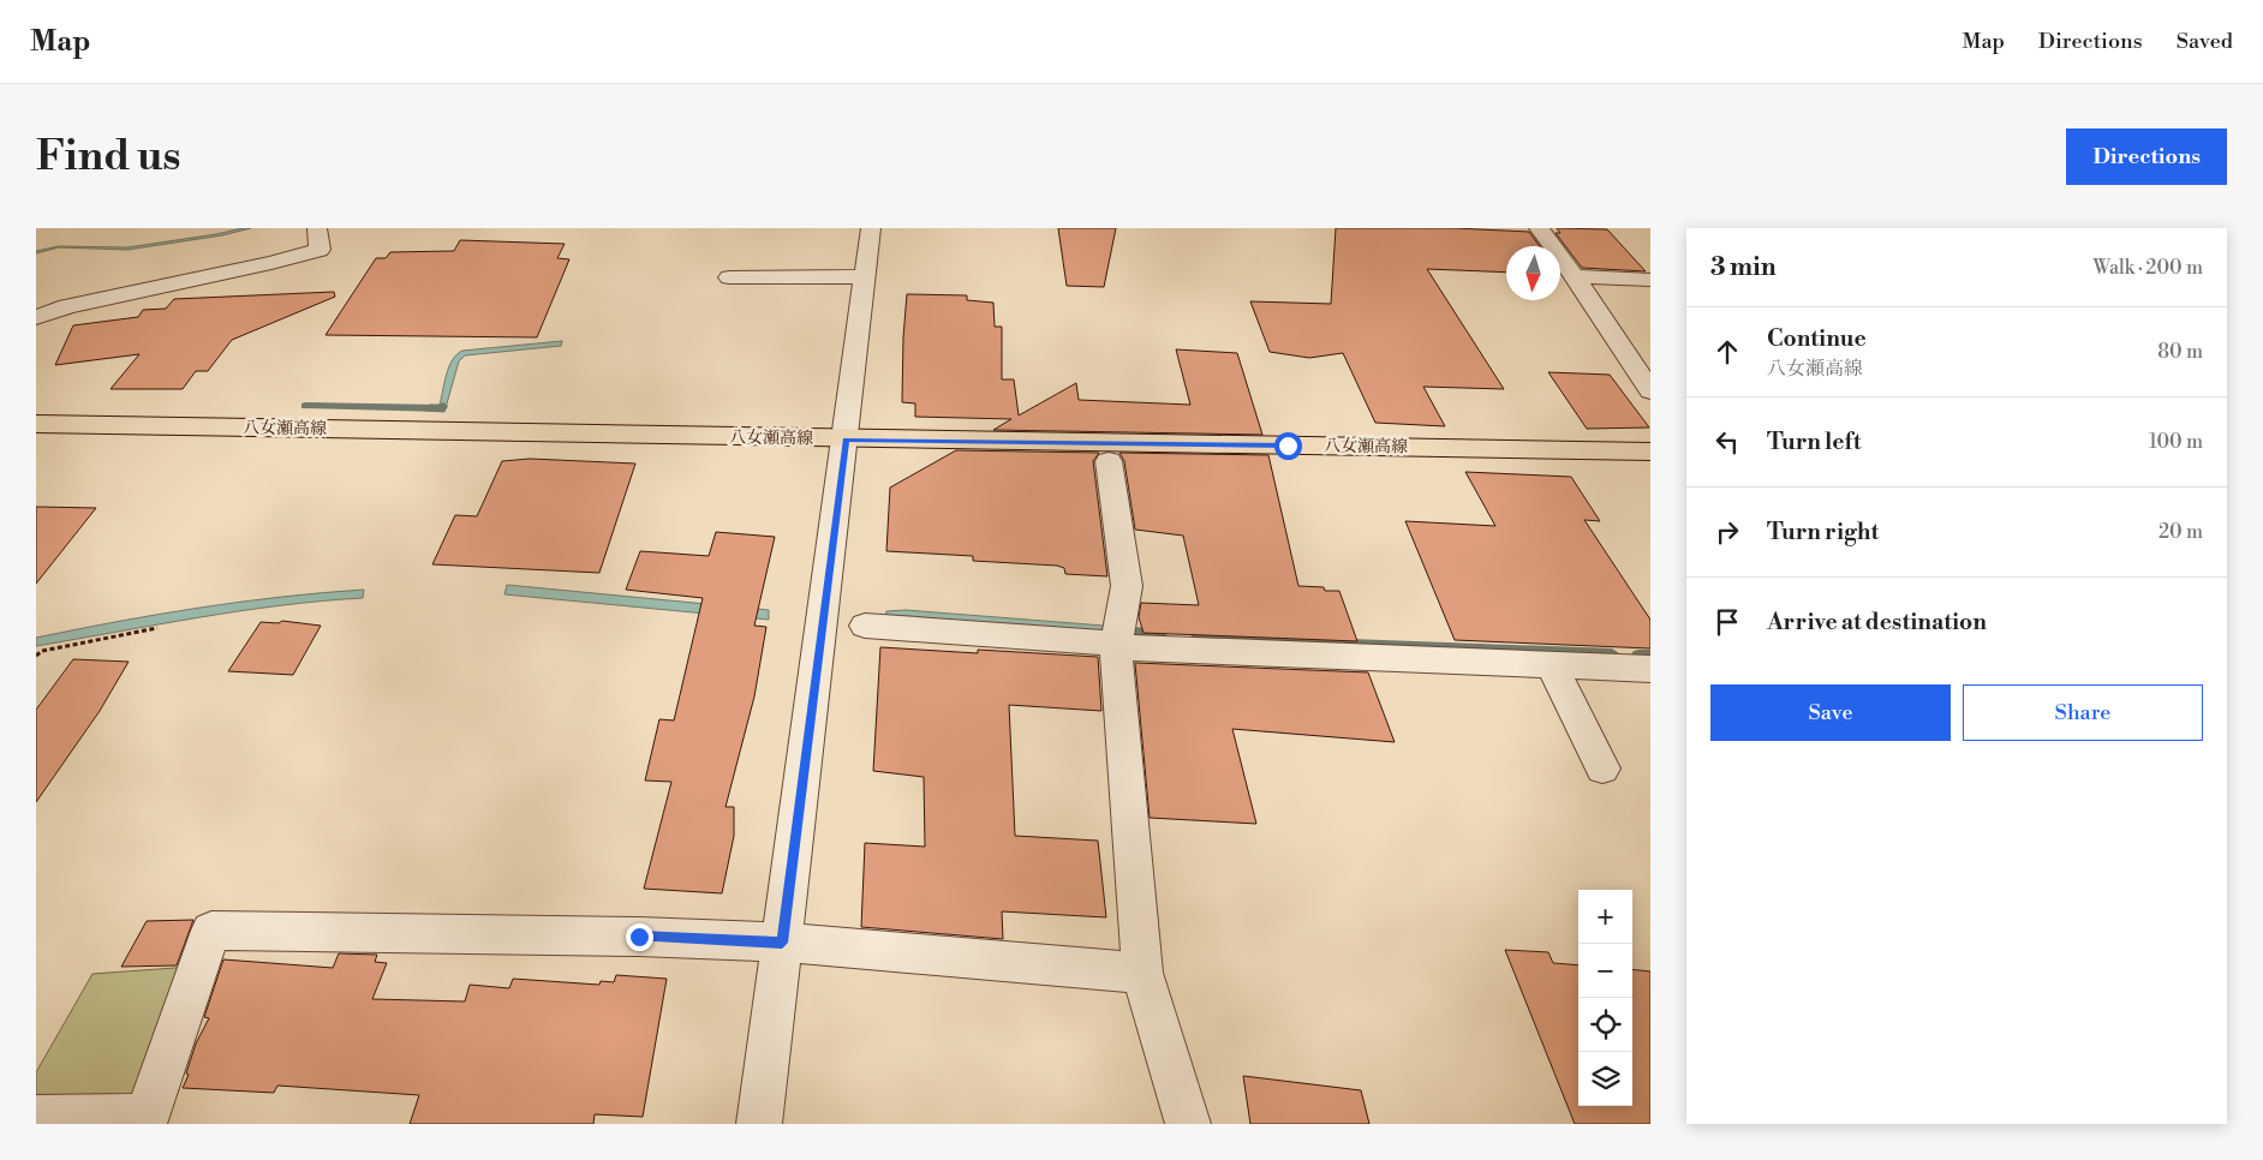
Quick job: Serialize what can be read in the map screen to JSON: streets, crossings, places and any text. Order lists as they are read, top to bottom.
{
  "streets": {
    "main road": ["八女瀬高線"]
  },
  "north": "bottom",
  "page": {
    "header": "Map",
    "nav": ["Map", "Directions", "Saved"],
    "buttons": [
      "Directions",
      ["Save", "Share"]
    ],
    "title": "Find us",
    "heading": ["3 min", "Walk · 200 m"],
    "list": [
      ["Continue", "八女瀬高線", "80 m"],
      ["Turn left", "100 m"],
      ["Turn right", "20 m"],
      "Arrive at destination"
    ],
    "map_buttons": ["+", "−"]
  }
}
